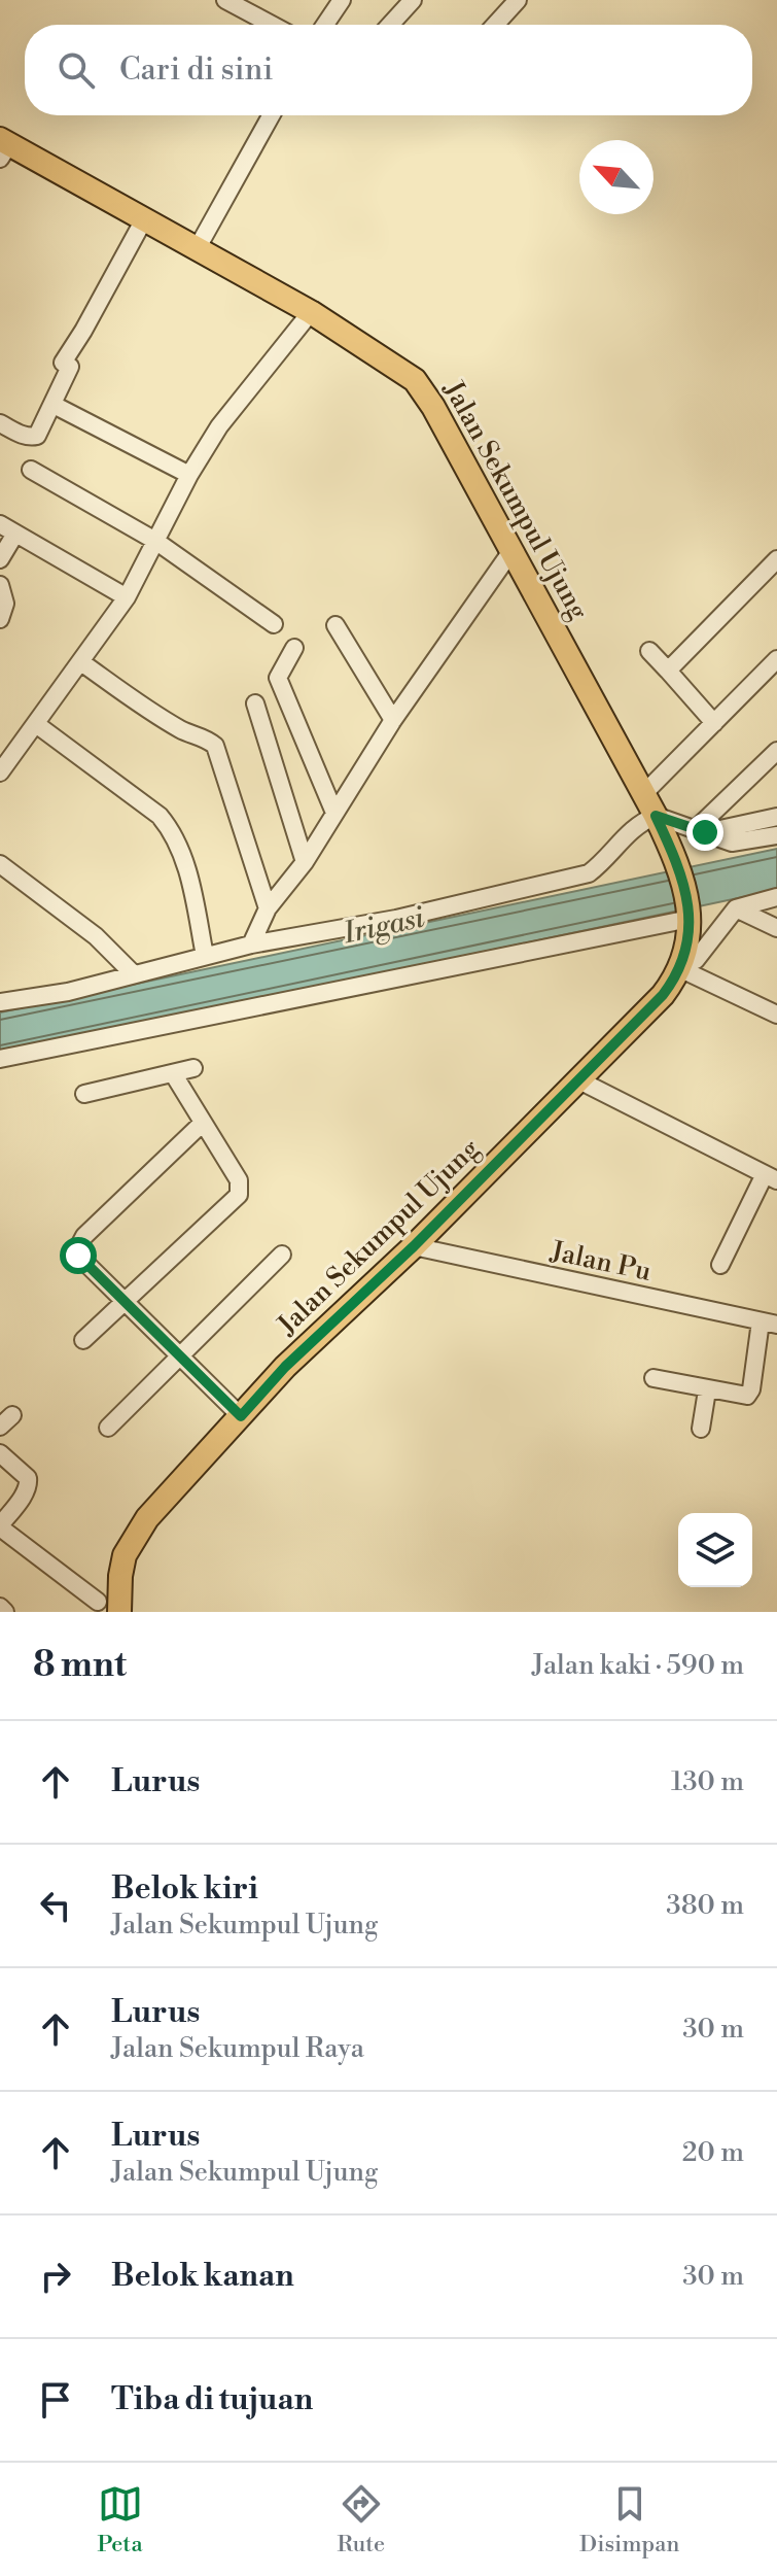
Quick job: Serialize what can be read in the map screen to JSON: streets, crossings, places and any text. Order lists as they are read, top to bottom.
{
  "streets": {
    "main road": ["Jalan Sekumpul Ujung"],
    "street": ["Jalan Pu"]
  },
  "crossings": [
    ["Jalan Sekumpul Ujung", "Jalan Pu"]
  ],
  "water": ["Irigasi"],
  "north": "top left",
  "page": {
    "search": "Cari di sini",
    "heading": ["8 mnt", "Jalan kaki · 590 m"],
    "list": [
      ["Lurus", "130 m"],
      ["Belok kiri", "Jalan Sekumpul Ujung", "380 m"],
      ["Lurus", "Jalan Sekumpul Raya", "30 m"],
      ["Lurus", "Jalan Sekumpul Ujung", "20 m"],
      ["Belok kanan", "30 m"],
      "Tiba di tujuan"
    ],
    "nav": ["Peta", "Rute", "Disimpan"]
  }
}
